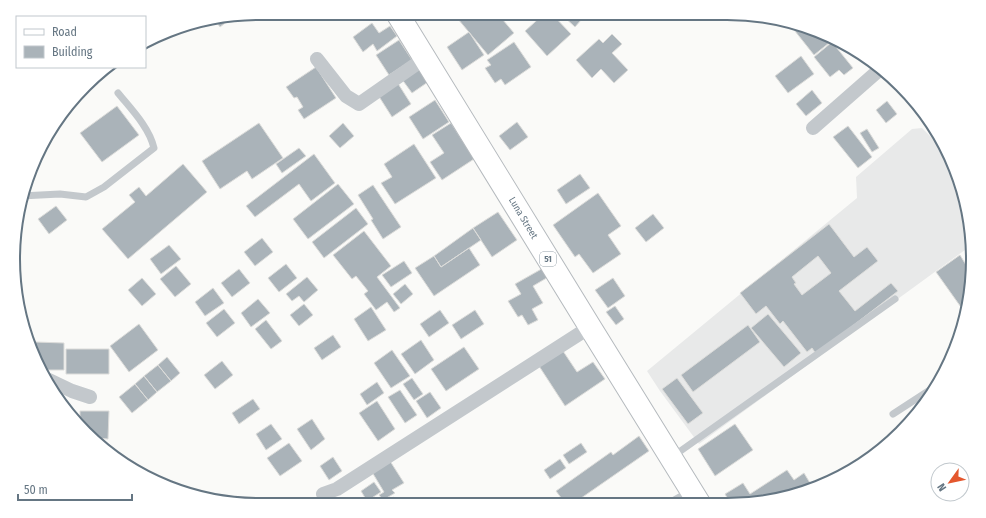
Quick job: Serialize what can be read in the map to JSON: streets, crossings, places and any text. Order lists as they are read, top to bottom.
{
  "streets": {
    "main road": ["Luna Street", "51"]
  },
  "legend": ["Road", "Building"],
  "scale_bar": "50 m",
  "north": "bottom left"
}
